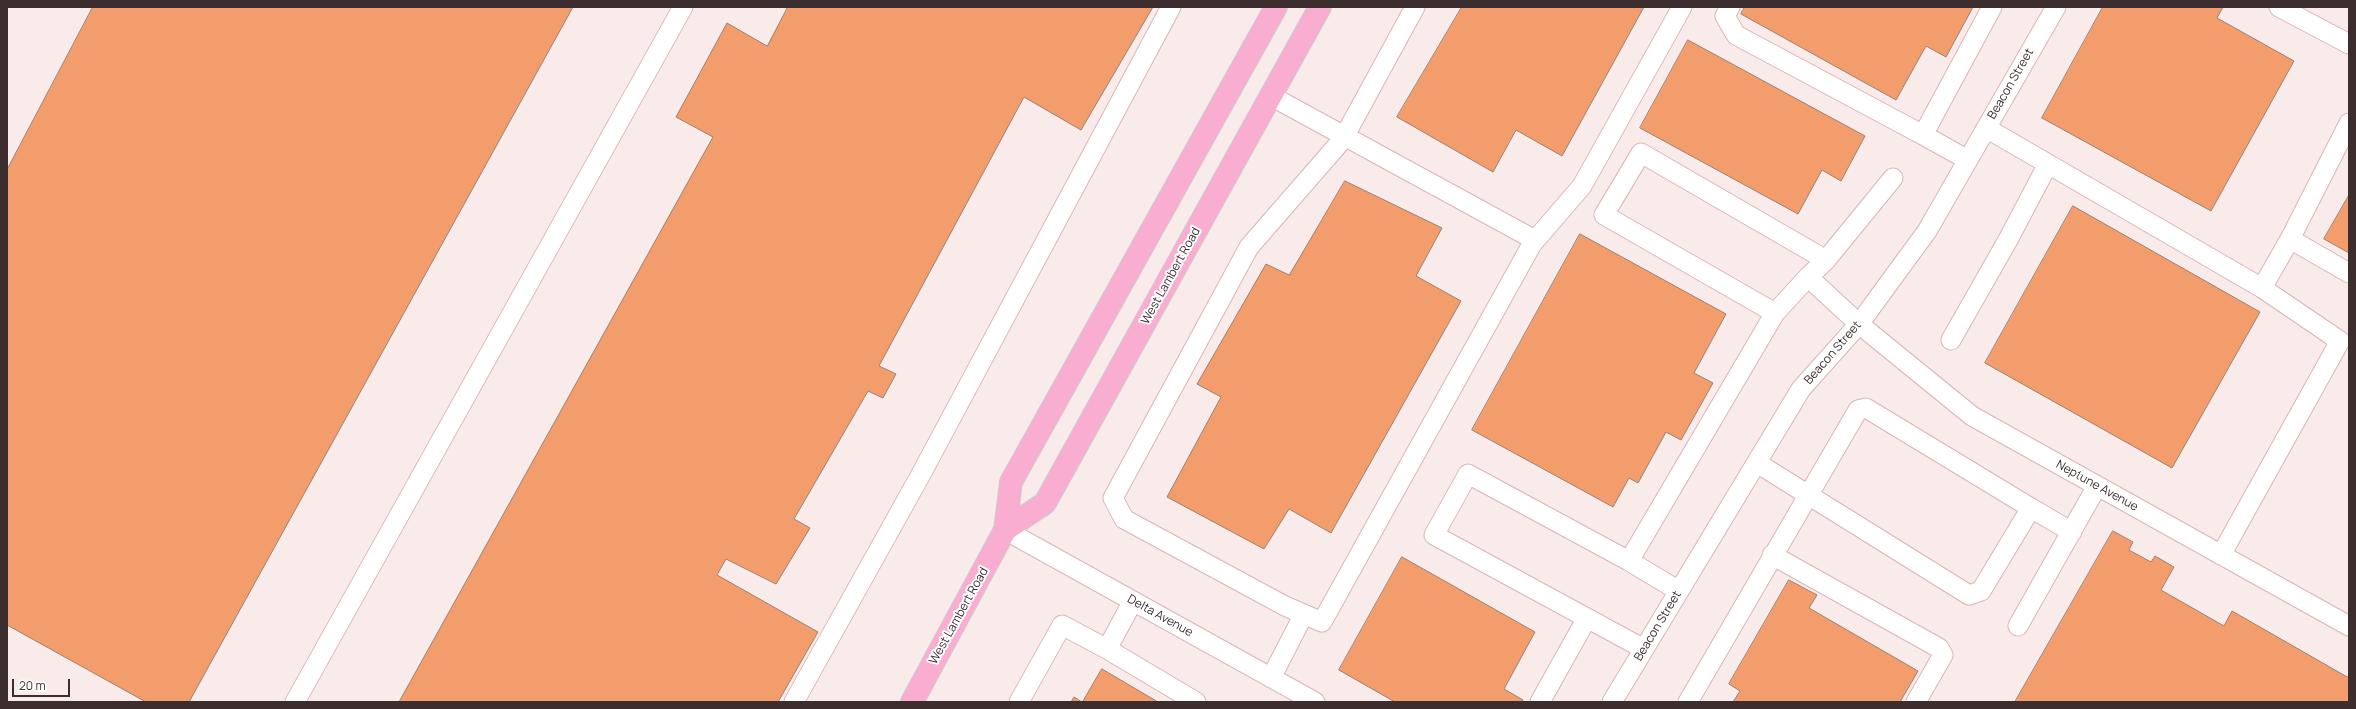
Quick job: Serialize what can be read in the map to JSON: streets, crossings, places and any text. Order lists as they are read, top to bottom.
{
  "streets": {
    "main road": ["West Lambert Road"],
    "street": ["Beacon Street", "Neptune Avenue", "Delta Avenue"]
  },
  "crossings": [
    ["Beacon Street", "Neptune Avenue"],
    ["West Lambert Road", "Delta Avenue"]
  ],
  "scale_bar": "20 m"
}
